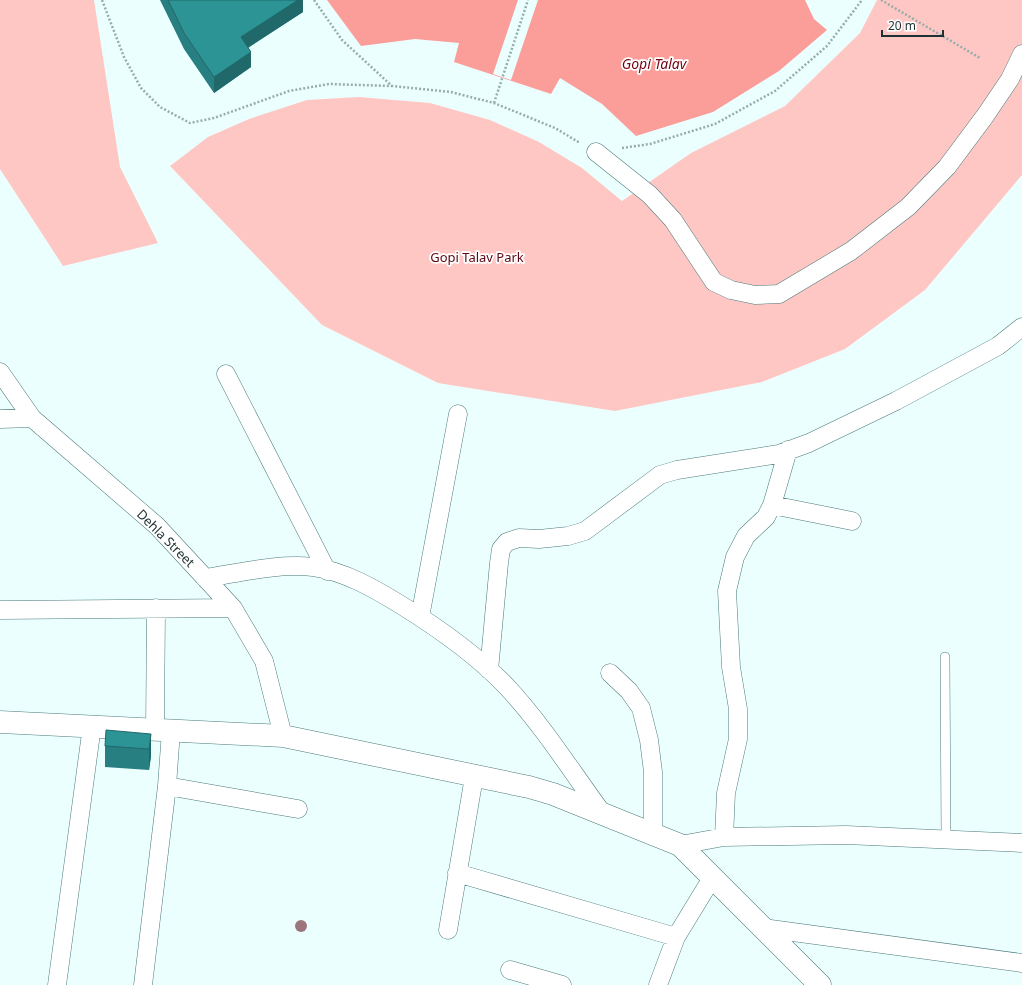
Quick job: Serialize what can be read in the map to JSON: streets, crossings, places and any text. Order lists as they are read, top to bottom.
{
  "streets": {
    "street": ["Dehla Street"]
  },
  "water": ["Gopi Talav"],
  "parks": ["Gopi Talav Park"],
  "scale_bar": "20 m"
}
